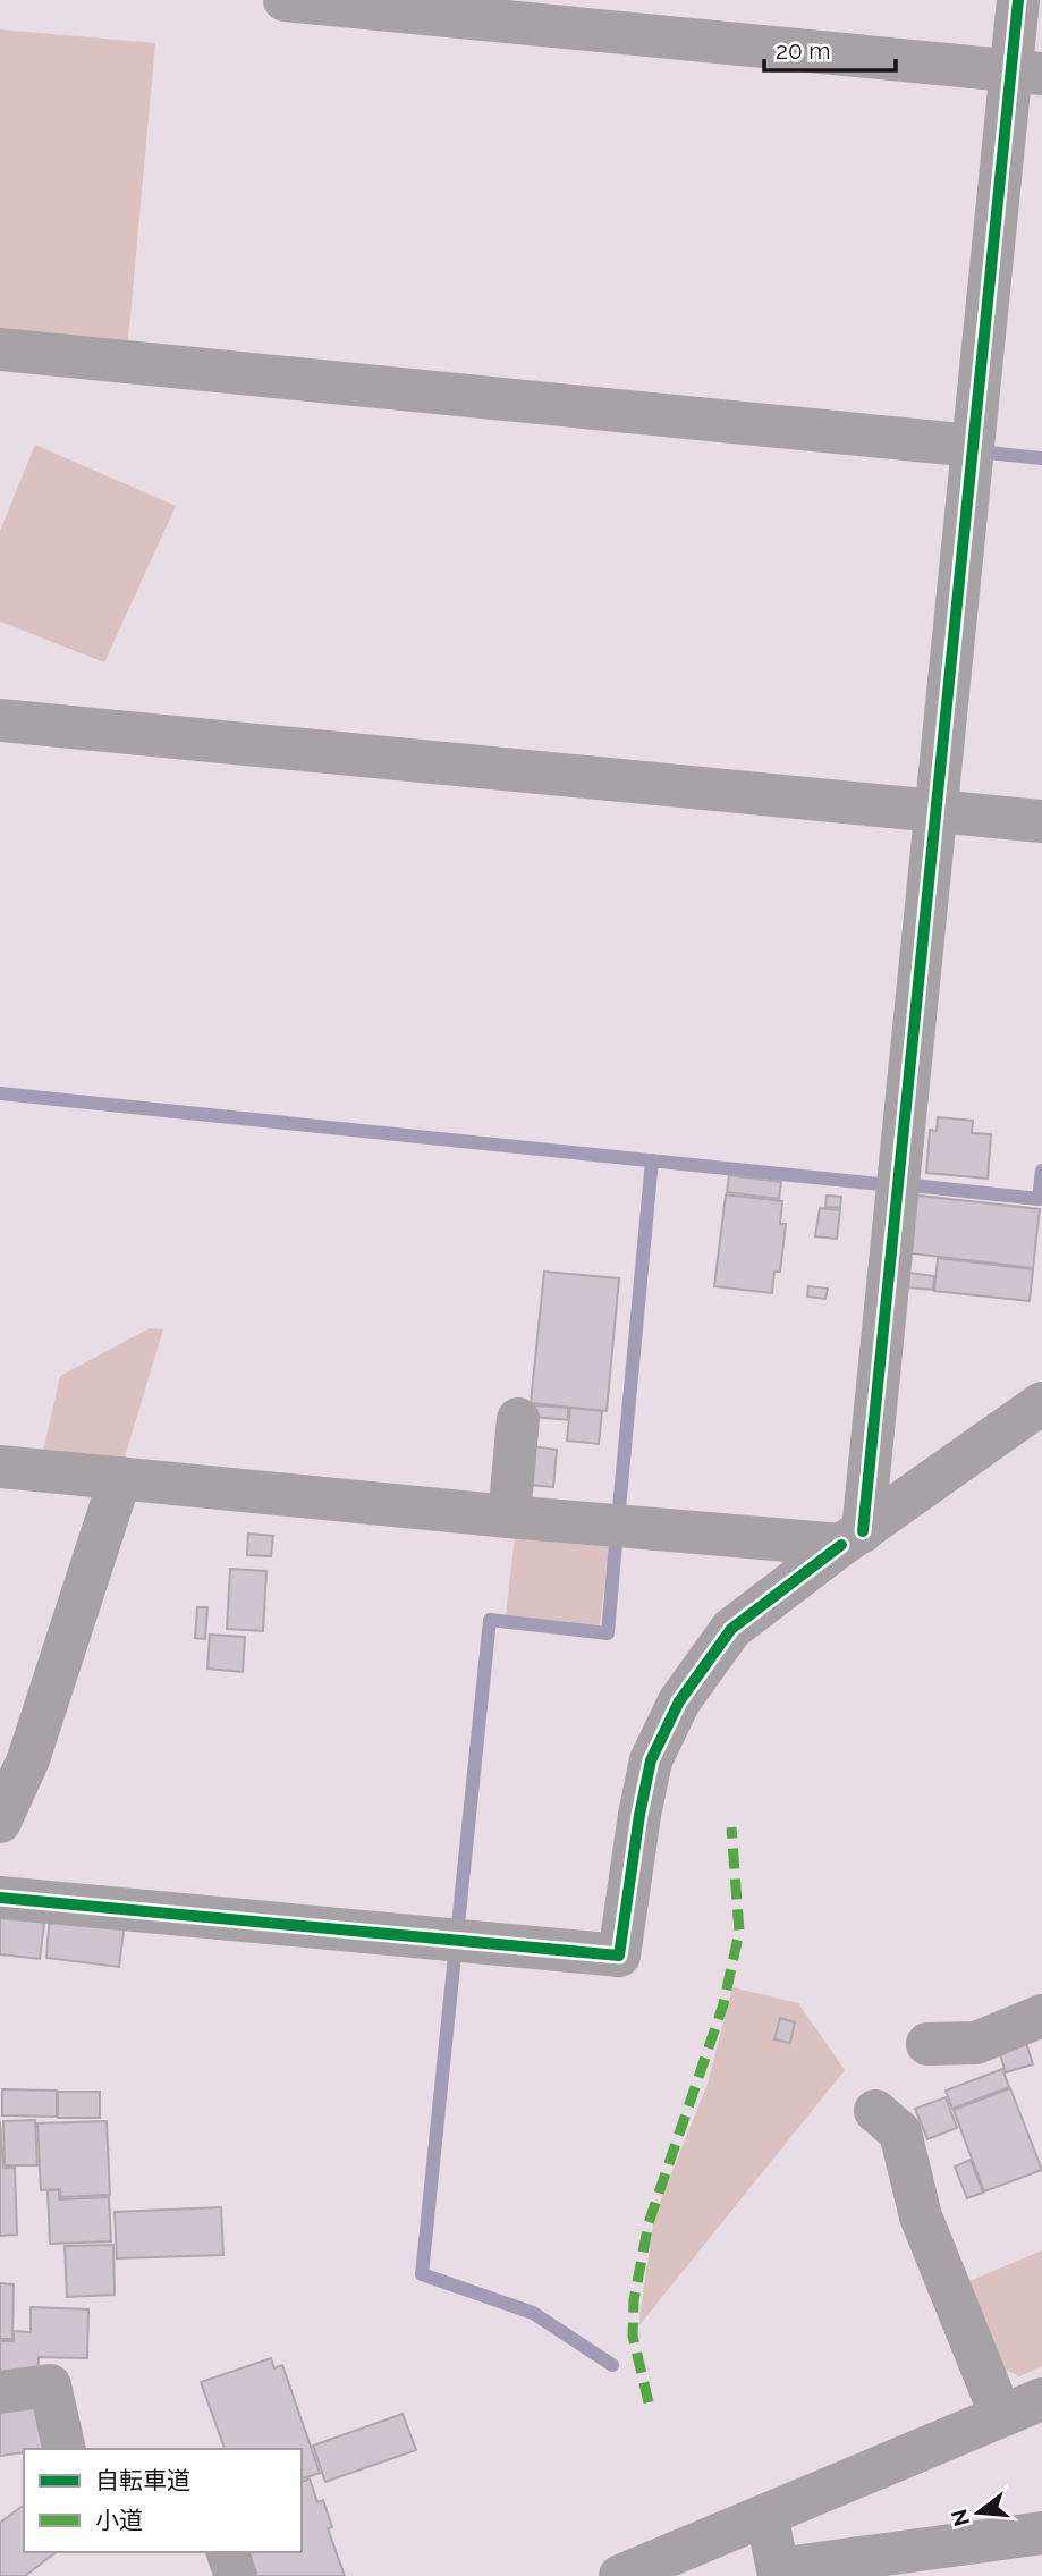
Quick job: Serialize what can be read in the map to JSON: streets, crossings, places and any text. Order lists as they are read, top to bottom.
{
  "legend": ["自転車道", "小道"],
  "scale_bar": "20 m",
  "north": "left"
}
